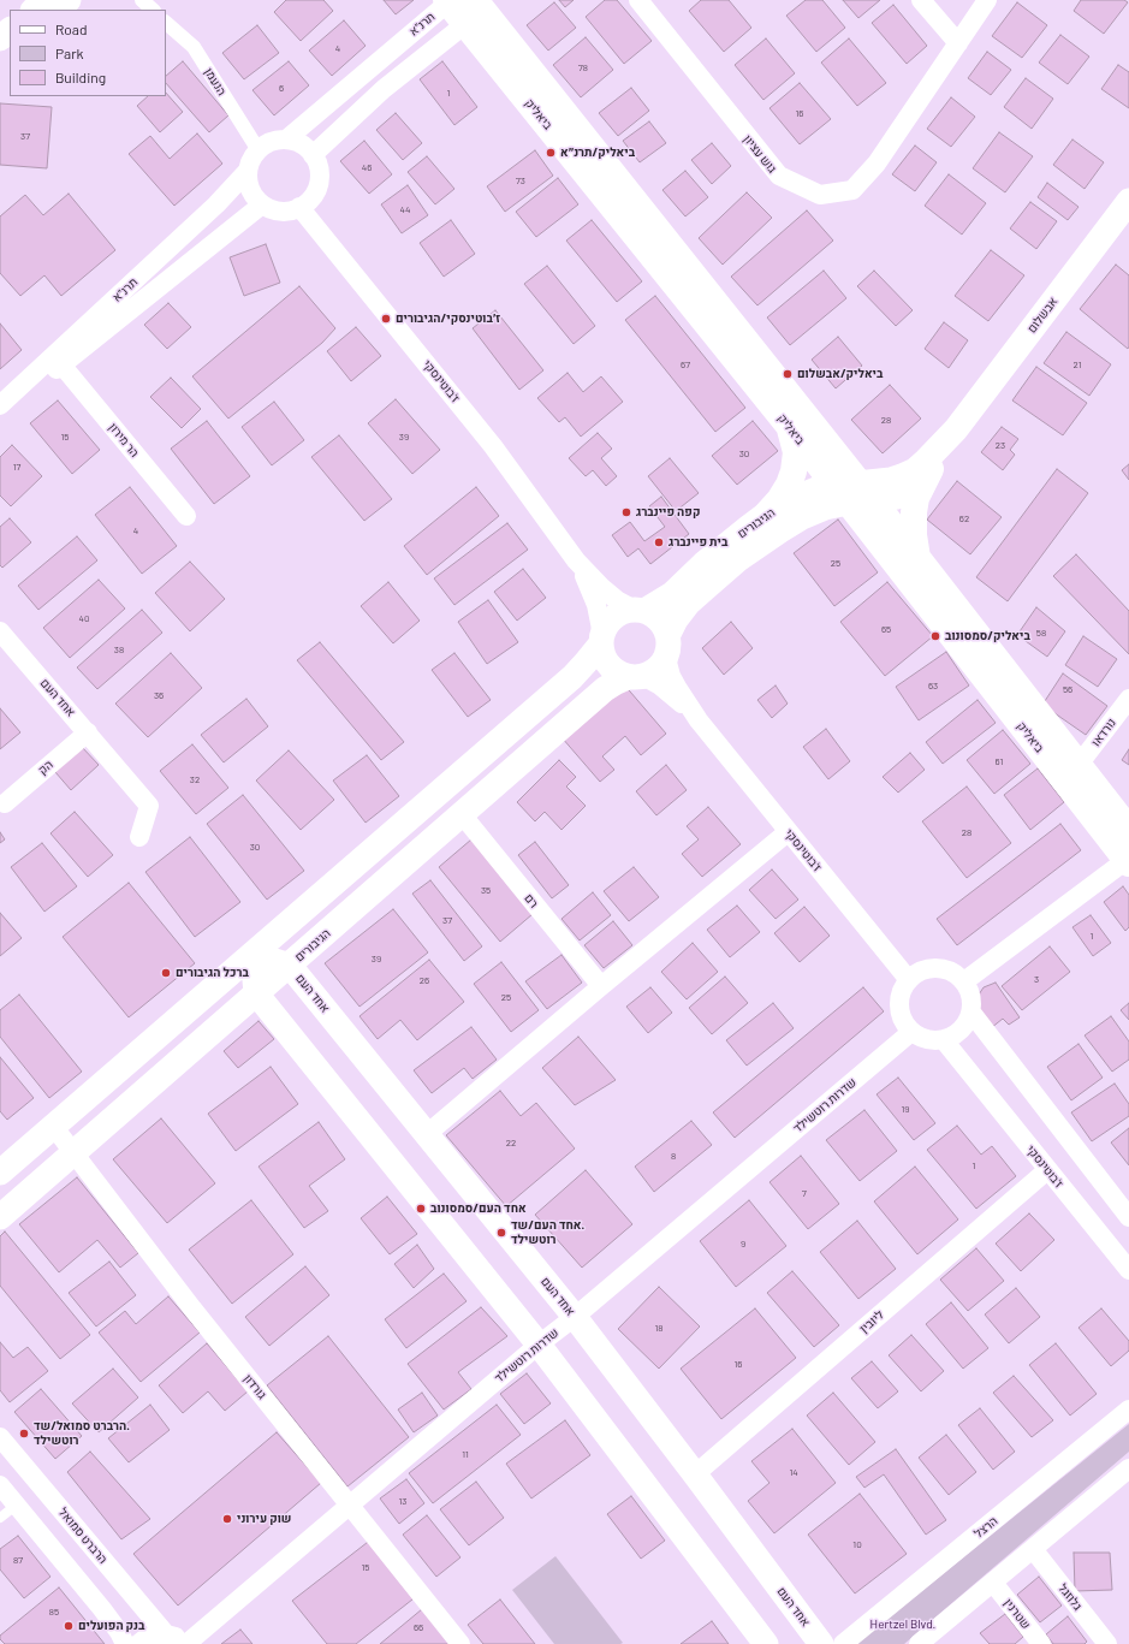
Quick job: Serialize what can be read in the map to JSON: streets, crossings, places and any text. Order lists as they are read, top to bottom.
{
  "streets": {
    "main road": ["ביאליק"],
    "street": [
      "תרנ\"א",
      "הנעמן",
      "גוש עציון",
      "אבשלום",
      "ז'בוטינסקי",
      "הר מירון",
      "הגיבורים",
      "אחד העם",
      "נורדאו",
      "הק",
      "רם",
      "שדרות רוטשילד",
      "ליובין",
      "גורדון",
      "הרצל",
      "הרברט סמואל",
      "גלוזגל",
      "שטרנין"
    ]
  },
  "crossings": [
    ["תרנ\"א", "הנעמן"],
    ["תרנ\"א", "ביאליק"],
    ["תרנ\"א", "ז'בוטינסקי"],
    ["תרנ\"א", "הר מירון"],
    ["הנעמן", "ז'בוטינסקי"],
    ["ביאליק", "אבשלום"],
    ["ביאליק", "הגיבורים"],
    ["ביאליק", "נורדאו"],
    ["אבשלום", "הגיבורים"],
    ["ז'בוטינסקי", "הגיבורים"],
    ["ז'בוטינסקי", "שדרות רוטשילד"],
    ["ז'בוטינסקי", "ליובין"],
    ["הגיבורים", "אחד העם"],
    ["הגיבורים", "רם"],
    ["הגיבורים", "גורדון"],
    ["אחד העם", "הק"],
    ["אחד העם", "שדרות רוטשילד"],
    ["אחד העם", "ליובין"],
    ["שדרות רוטשילד", "גורדון"]
  ],
  "parks": ["Hertzel Blvd."],
  "places": [
    "ביאליק/תרנ״א",
    "ז׳בוטינסקי/הגיבורים",
    "ביאליק/אבשלום",
    "קפה פיינברג",
    "בית פיינברג",
    "ביאליק/סמסונוב",
    "ברכל הגיבורים",
    "אחד העם/סמסונוב",
    "אחד העם/שד. רוטשילד",
    "הרברט סמואל/שד. רוטשילד",
    "שוק עירוני",
    "בנק הפועלים"
  ],
  "house_numbers": [
    "4",
    "78",
    "6",
    "1",
    "16",
    "37",
    "46",
    "73",
    "44",
    "67",
    "21",
    "28",
    "15",
    "39",
    "23",
    "30",
    "17",
    "62",
    "4",
    "25",
    "40",
    "65",
    "58",
    "38",
    "63",
    "56",
    "36",
    "61",
    "32",
    "28",
    "30",
    "35",
    "37",
    "1",
    "39",
    "3",
    "26",
    "25",
    "19",
    "22",
    "8",
    "1",
    "7",
    "9",
    "18",
    "16",
    "11",
    "14",
    "13",
    "10",
    "87",
    "15",
    "85",
    "66"
  ],
  "legend": ["Road", "Park", "Building"]
}
